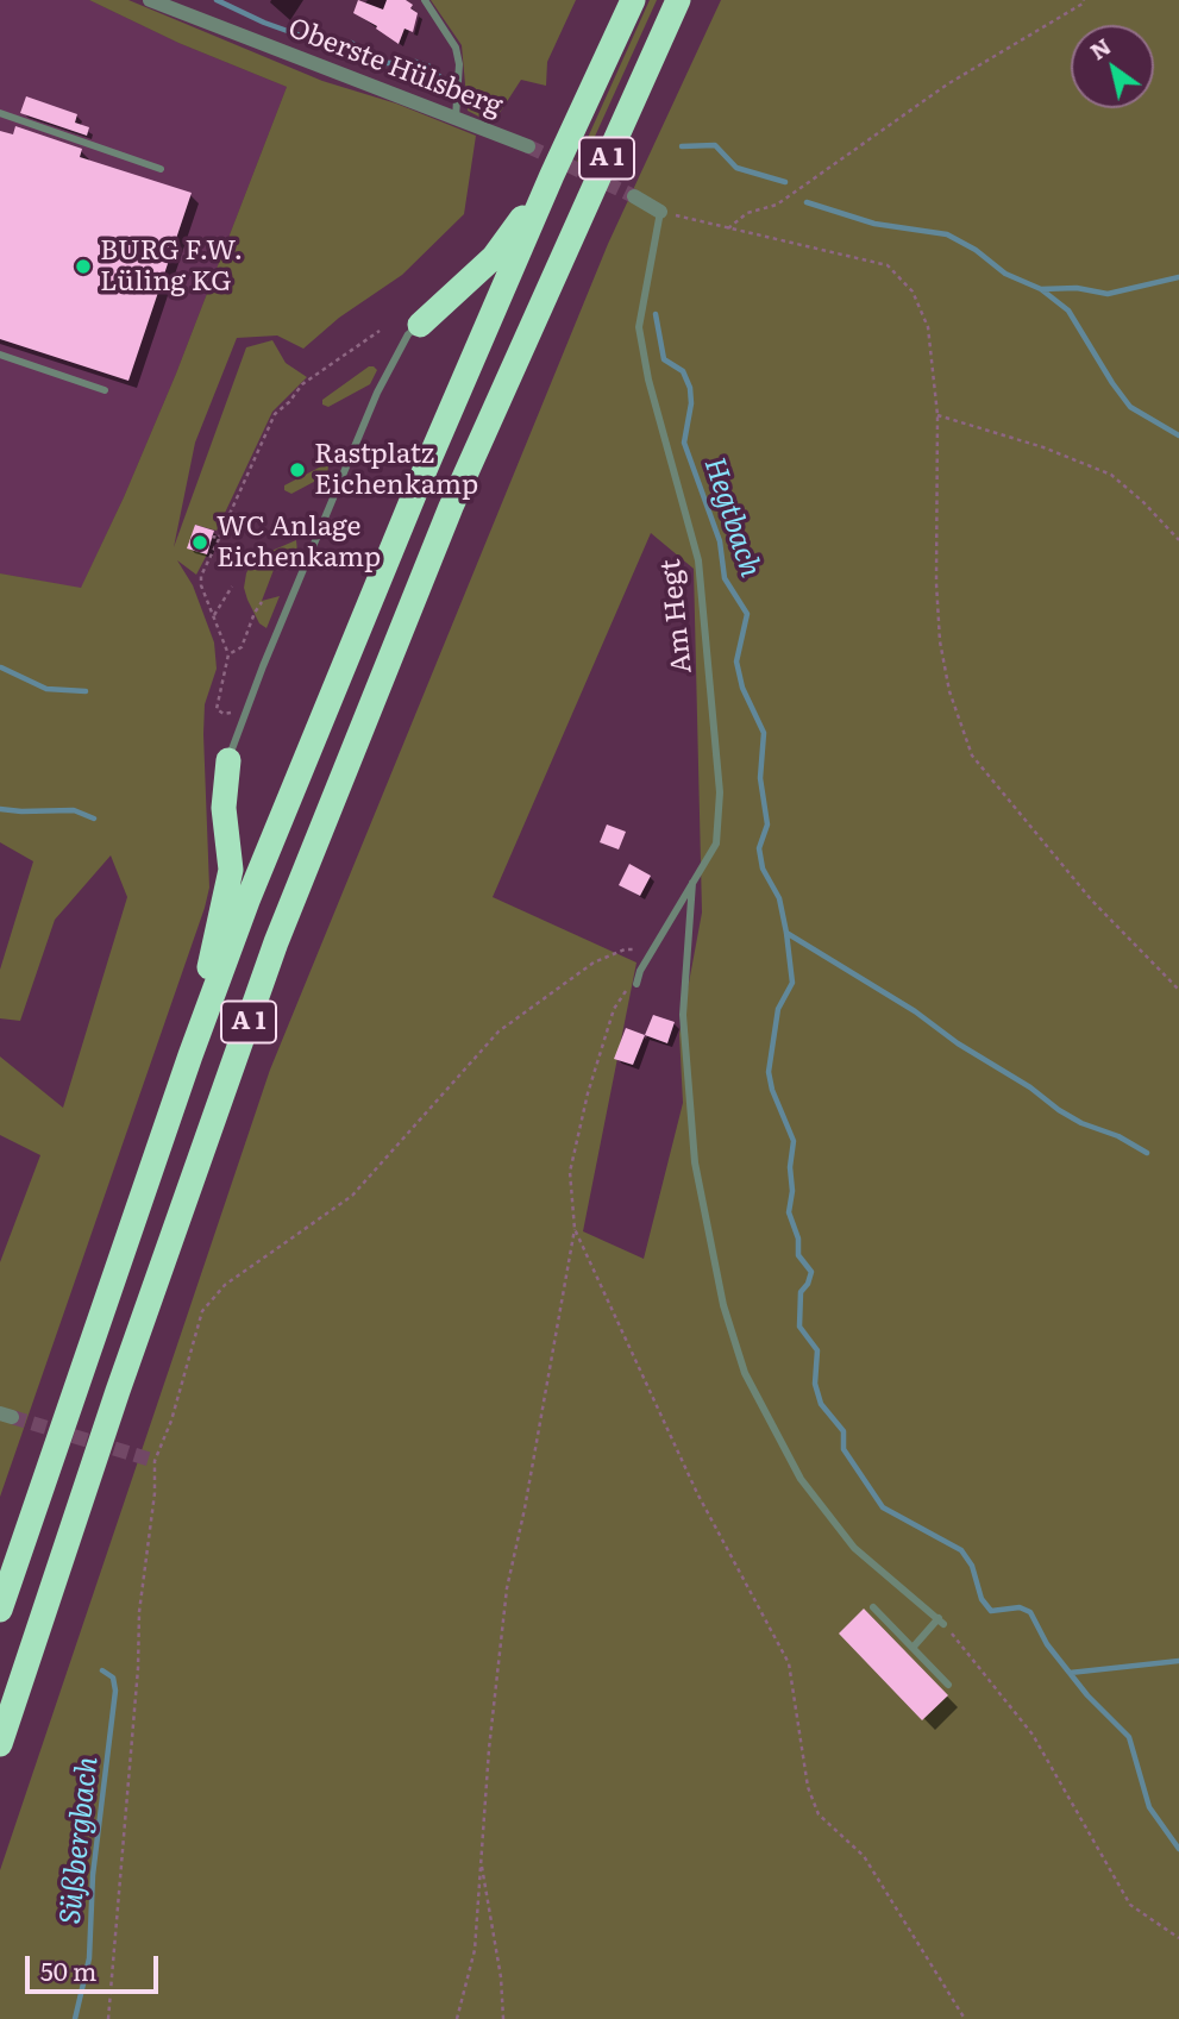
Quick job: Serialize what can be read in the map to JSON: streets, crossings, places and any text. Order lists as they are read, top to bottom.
{
  "streets": {
    "highway": ["A 1"],
    "street": ["Oberste Hülsberg"],
    "lane": ["Am Hegt"]
  },
  "water": ["Hegtbach", "Süßbergbach"],
  "places": ["BURG F.W. Lüling KG", "Rastplatz Eichenkamp", "WC Anlage Eichenkamp"],
  "scale_bar": "50 m",
  "north": "top left"
}
